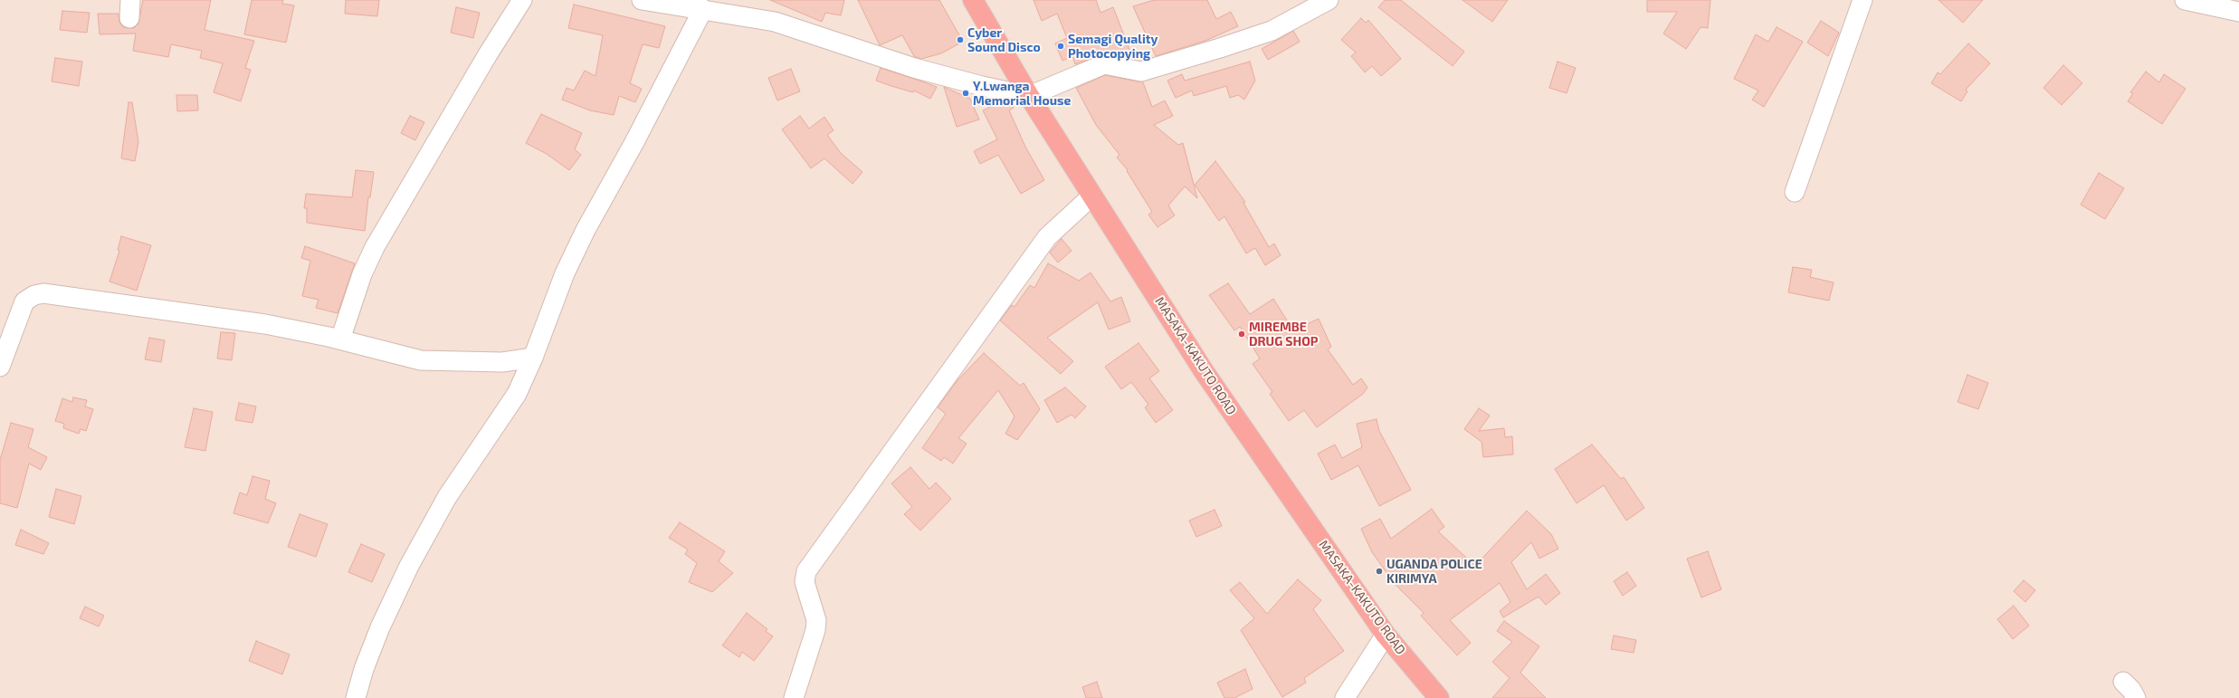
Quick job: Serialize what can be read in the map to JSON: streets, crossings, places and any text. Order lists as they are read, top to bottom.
{
  "streets": {
    "highway": ["MASAKA-KAKUTO ROAD"]
  },
  "places": [
    "Cyber Sound Disco",
    "Semagi Quality Photocopying",
    "Y.Lwanga Memorial House",
    "MIREMBE DRUG SHOP",
    "UGANDA POLICE KIRIMYA"
  ]
}
